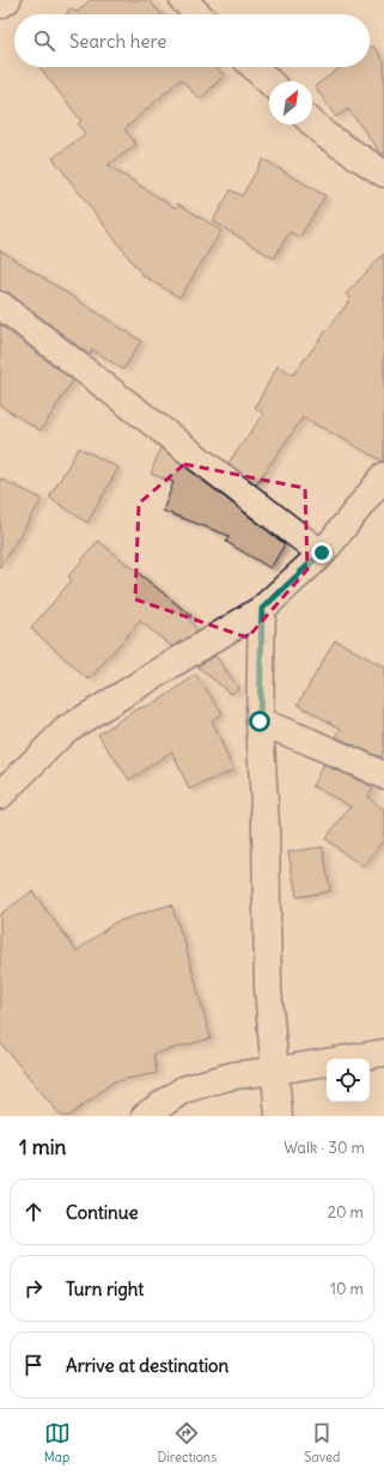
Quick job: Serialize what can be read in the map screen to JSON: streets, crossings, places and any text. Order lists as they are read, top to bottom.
{
  "north": "top right",
  "page": {
    "search": "Search here",
    "heading": ["1 min", "Walk · 30 m"],
    "list": [
      ["Continue", "20 m"],
      ["Turn right", "10 m"],
      "Arrive at destination"
    ],
    "nav": ["Map", "Directions", "Saved"]
  }
}
